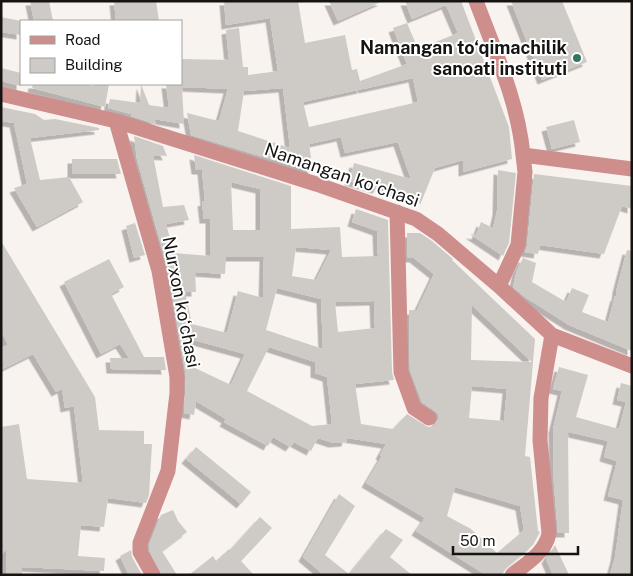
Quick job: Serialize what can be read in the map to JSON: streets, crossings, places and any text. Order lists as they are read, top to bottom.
{
  "streets": {
    "street": ["Namangan koʻchasi", "Nurxon koʻchasi"]
  },
  "crossings": [
    ["Namangan koʻchasi", "Nurxon koʻchasi"]
  ],
  "places": ["Namangan to‘qimachilik sanoati instituti"],
  "legend": ["Road", "Building"],
  "scale_bar": "50 m"
}
